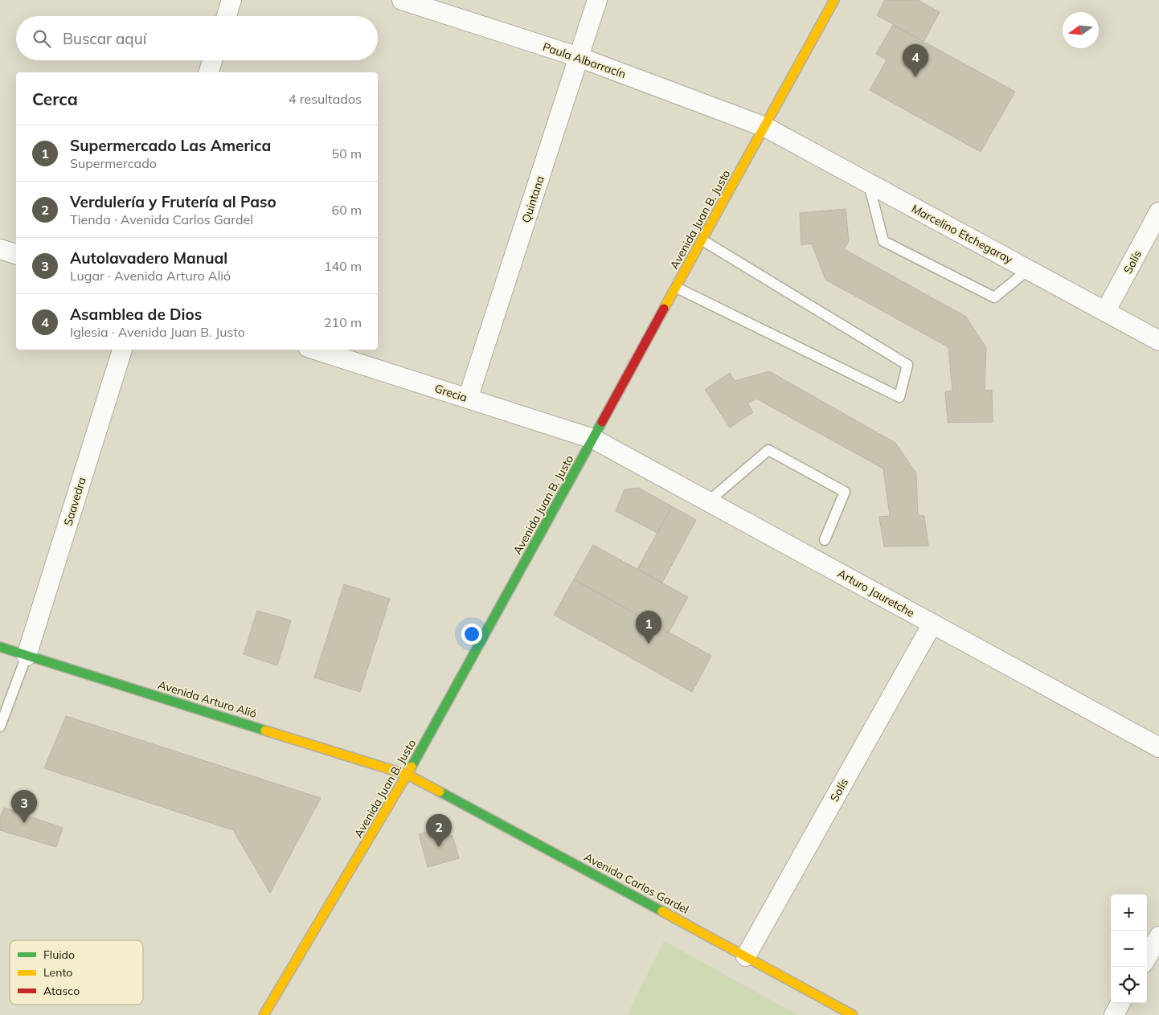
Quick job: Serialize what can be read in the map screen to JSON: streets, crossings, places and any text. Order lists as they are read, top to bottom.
{
  "streets": {
    "main road": ["Avenida Juan B. Justo", "Avenida Arturo Alió", "Avenida Carlos Gardel"],
    "street": [
      "Paula Albarracín",
      "Quintana",
      "Marcelino Etchegaray",
      "Solís",
      "Grecia",
      "Saavedra",
      "Arturo Jauretche"
    ]
  },
  "crossings": [
    ["Paula Albarracín", "Quintana"],
    ["Paula Albarracín", "Avenida Juan B. Justo"],
    ["Paula Albarracín", "Marcelino Etchegaray"],
    ["Quintana", "Grecia"],
    ["Avenida Juan B. Justo", "Marcelino Etchegaray"],
    ["Avenida Juan B. Justo", "Grecia"],
    ["Avenida Juan B. Justo", "Arturo Jauretche"],
    ["Avenida Juan B. Justo", "Avenida Arturo Alió"],
    ["Avenida Juan B. Justo", "Avenida Carlos Gardel"],
    ["Marcelino Etchegaray", "Solís"],
    ["Solís", "Arturo Jauretche"],
    ["Solís", "Avenida Carlos Gardel"],
    ["Grecia", "Arturo Jauretche"],
    ["Saavedra", "Avenida Arturo Alió"],
    ["Avenida Arturo Alió", "Avenida Carlos Gardel"]
  ],
  "legend": ["Fluido", "Lento", "Atasco"],
  "north": "left",
  "page": {
    "search": "Buscar aquí",
    "pins": [
      "4",
      "1",
      "3",
      "2"
    ],
    "heading": ["Cerca", "4 resultados"],
    "list": [
      {
        "mark": "1",
        "name": "Supermercado Las America",
        "note": "Supermercado",
        "value": "50 m"
      },
      {
        "mark": "2",
        "name": "Verdulería y Frutería al Paso",
        "note": "Tienda · Avenida Carlos Gardel",
        "value": "60 m"
      },
      {
        "mark": "3",
        "name": "Autolavadero Manual",
        "note": "Lugar · Avenida Arturo Alió",
        "value": "140 m"
      },
      {
        "mark": "4",
        "name": "Asamblea de Dios",
        "note": "Iglesia · Avenida Juan B. Justo",
        "value": "210 m"
      }
    ],
    "map_buttons": ["+", "−"]
  }
}
